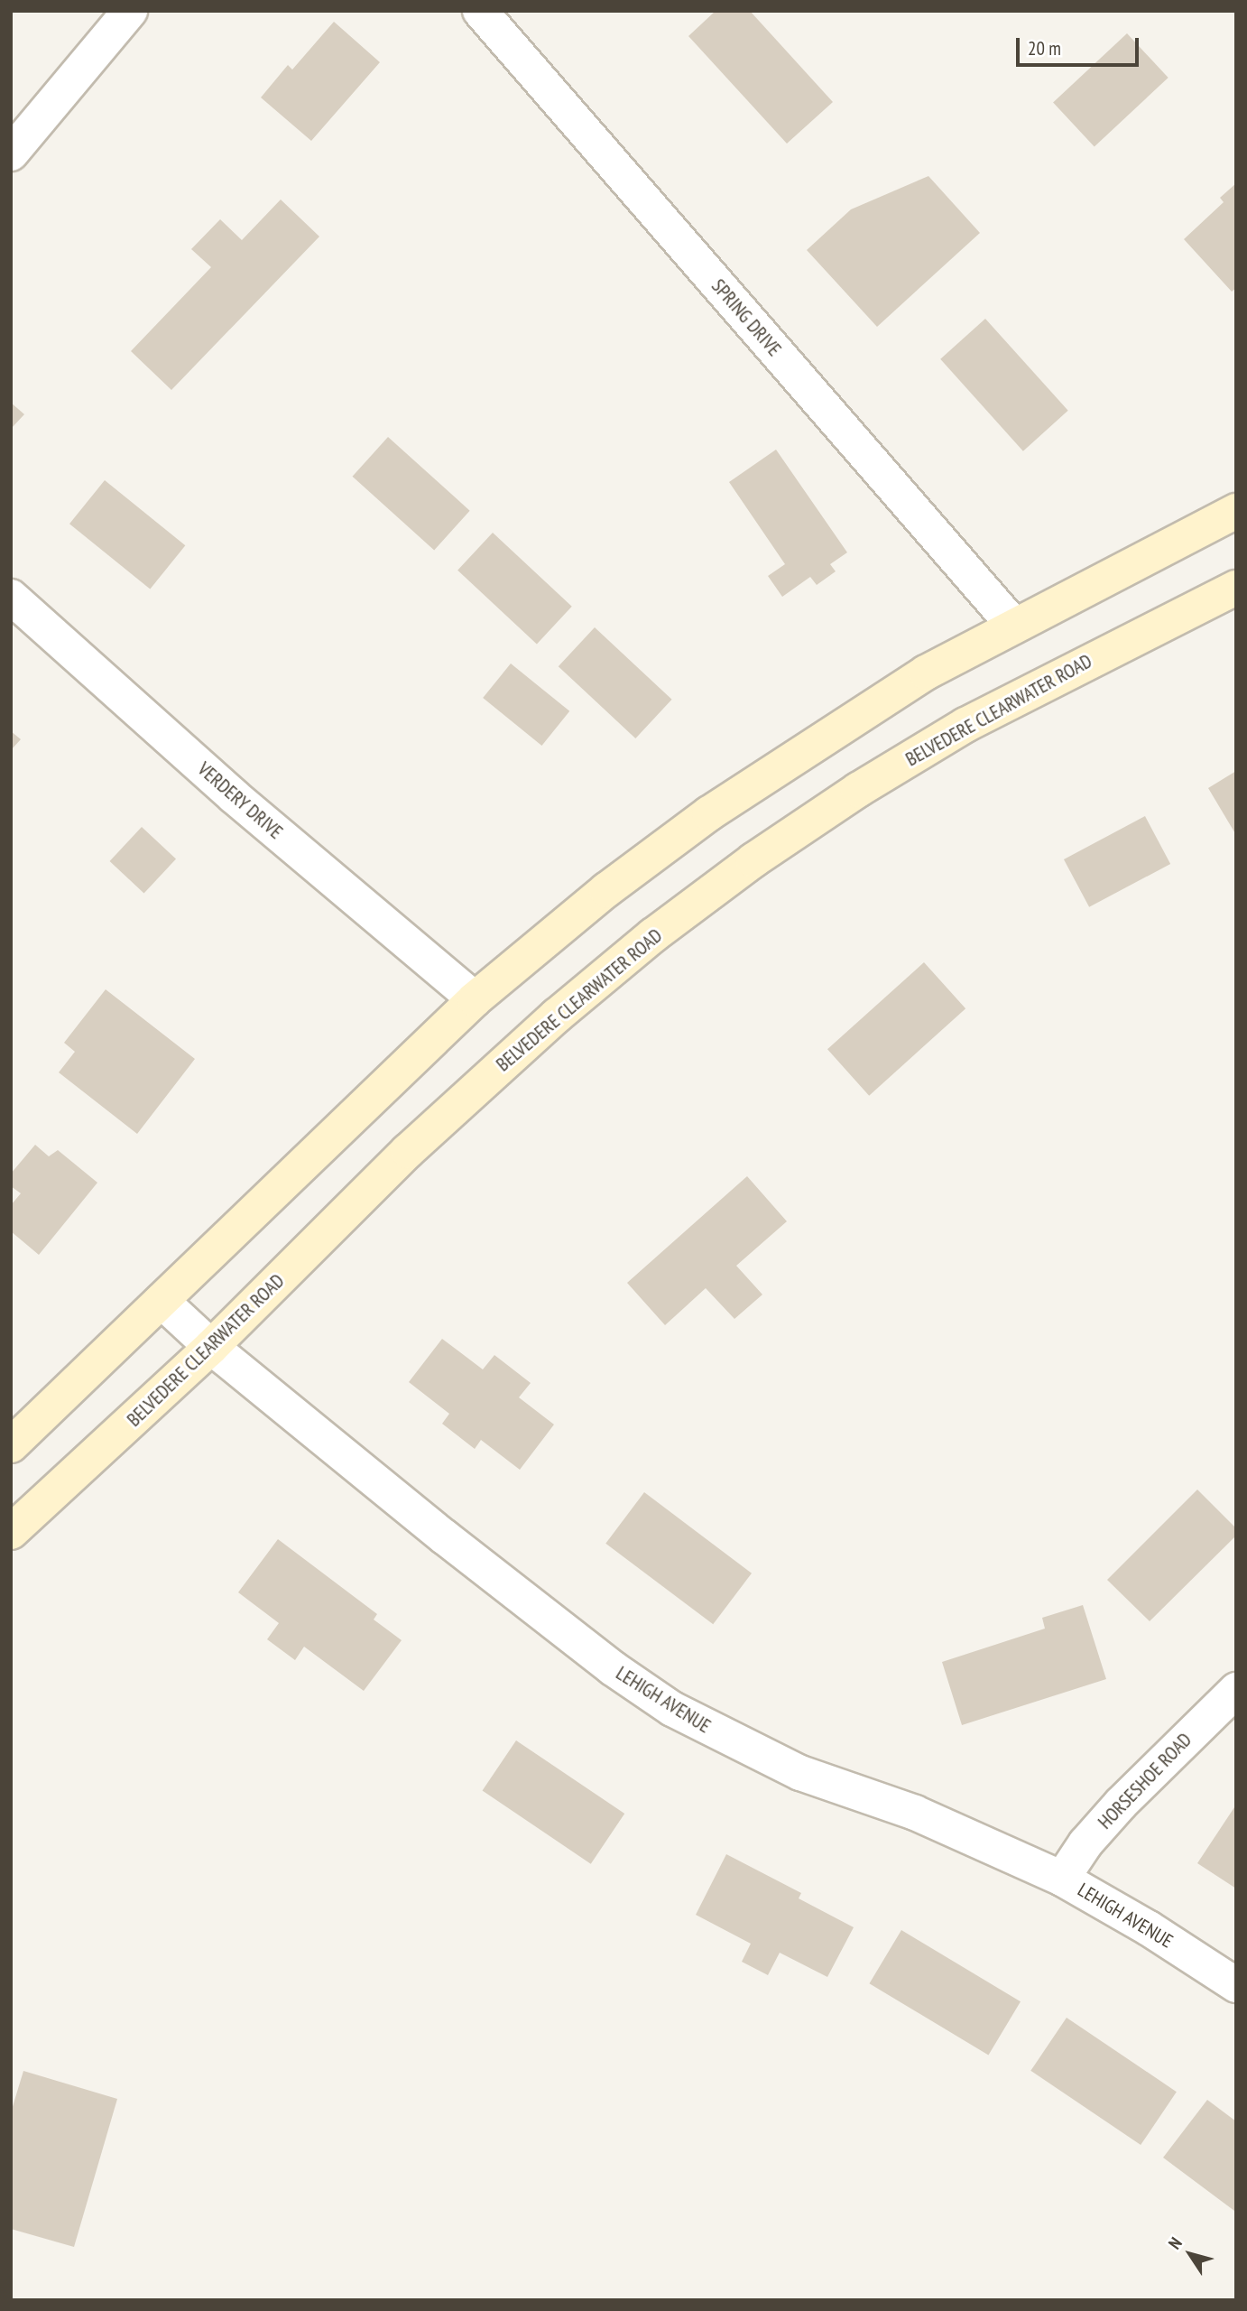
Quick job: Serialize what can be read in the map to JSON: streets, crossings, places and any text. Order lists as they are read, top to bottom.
{
  "streets": {
    "main road": ["BELVEDERE CLEARWATER ROAD"],
    "street": [
      "SPRING DRIVE",
      "VERDERY DRIVE",
      "LEHIGH AVENUE",
      "HORSESHOE ROAD"
    ]
  },
  "crossings": [
    ["BELVEDERE CLEARWATER ROAD", "LEHIGH AVENUE"],
    ["LEHIGH AVENUE", "HORSESHOE ROAD"]
  ],
  "scale_bar": "20 m",
  "north": "top left"
}
